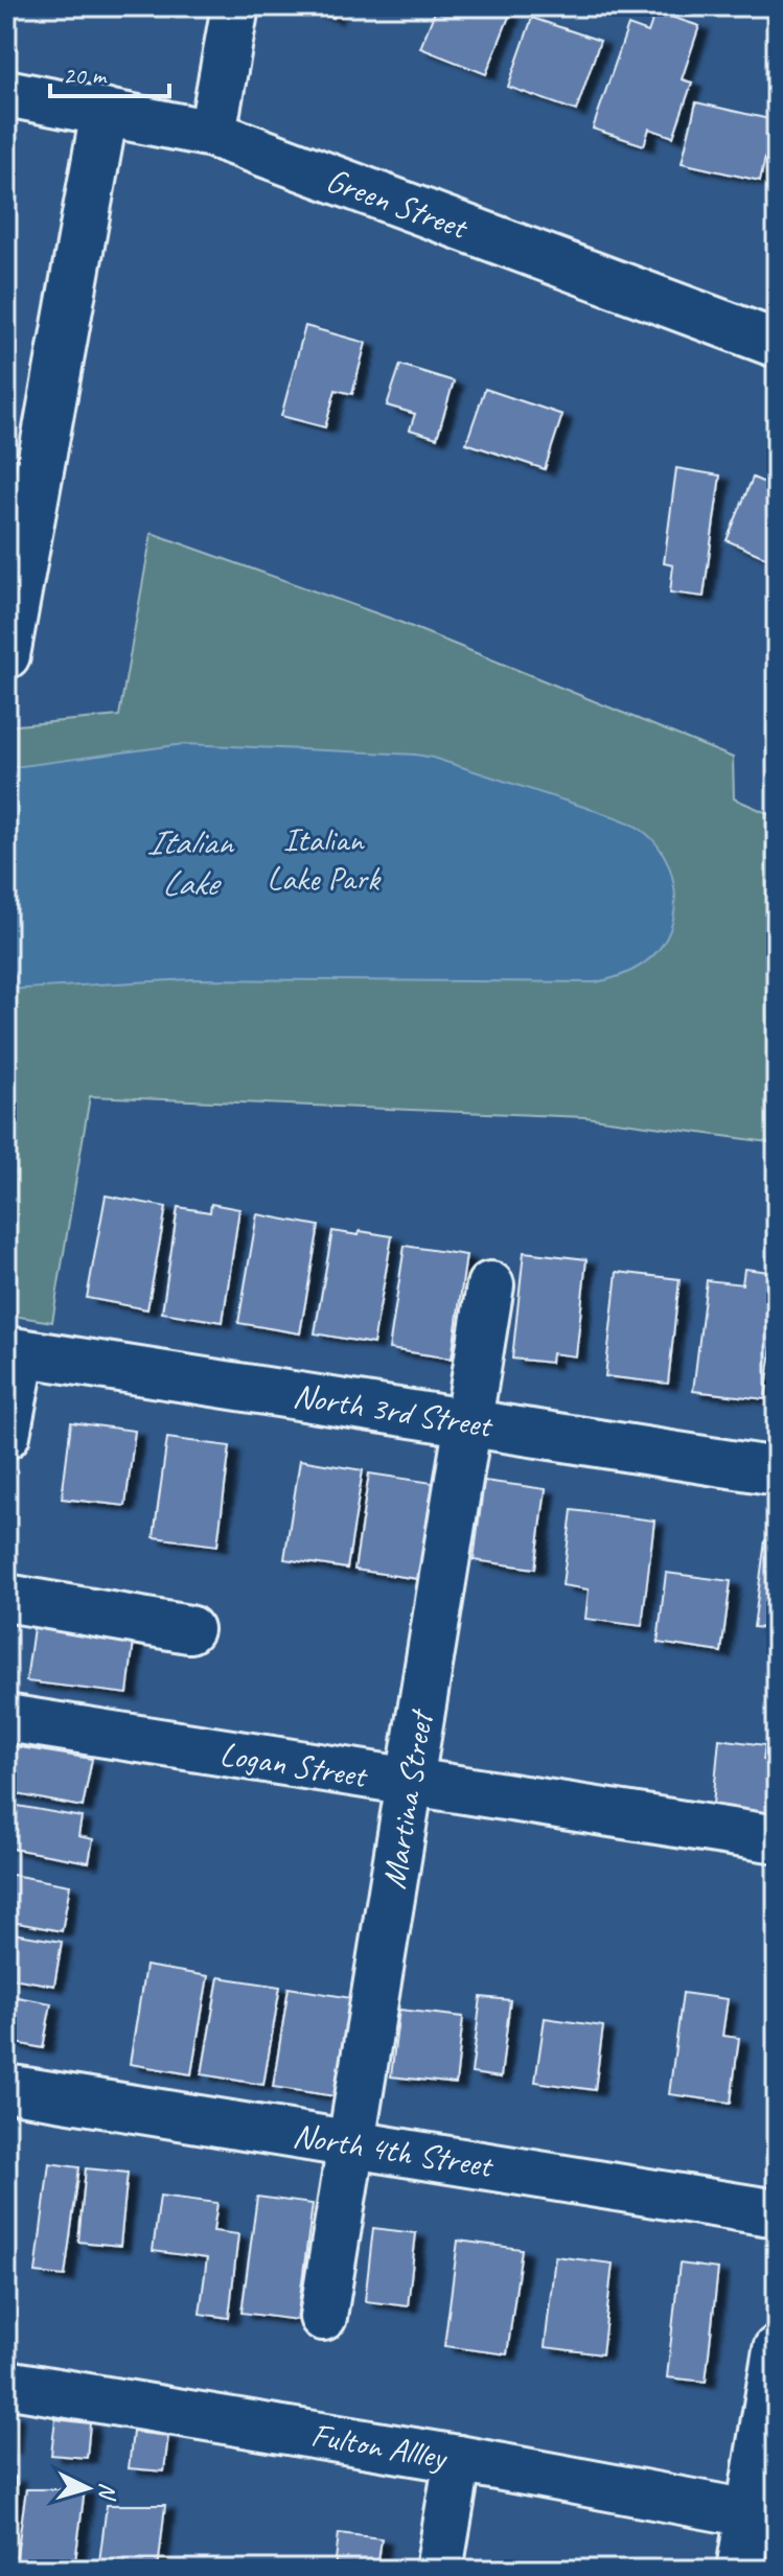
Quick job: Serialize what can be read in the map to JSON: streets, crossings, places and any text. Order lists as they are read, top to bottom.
{
  "streets": {
    "street": [
      "Green Street",
      "North 3rd Street",
      "Logan Street",
      "Martina Street",
      "North 4th Street",
      "Fulton Allley"
    ]
  },
  "crossings": [
    ["North 3rd Street", "Martina Street"],
    ["Logan Street", "Martina Street"],
    ["Martina Street", "North 4th Street"]
  ],
  "water": ["Italian Lake"],
  "parks": ["Italian Lake Park"],
  "scale_bar": "20 m",
  "north": "right"
}
